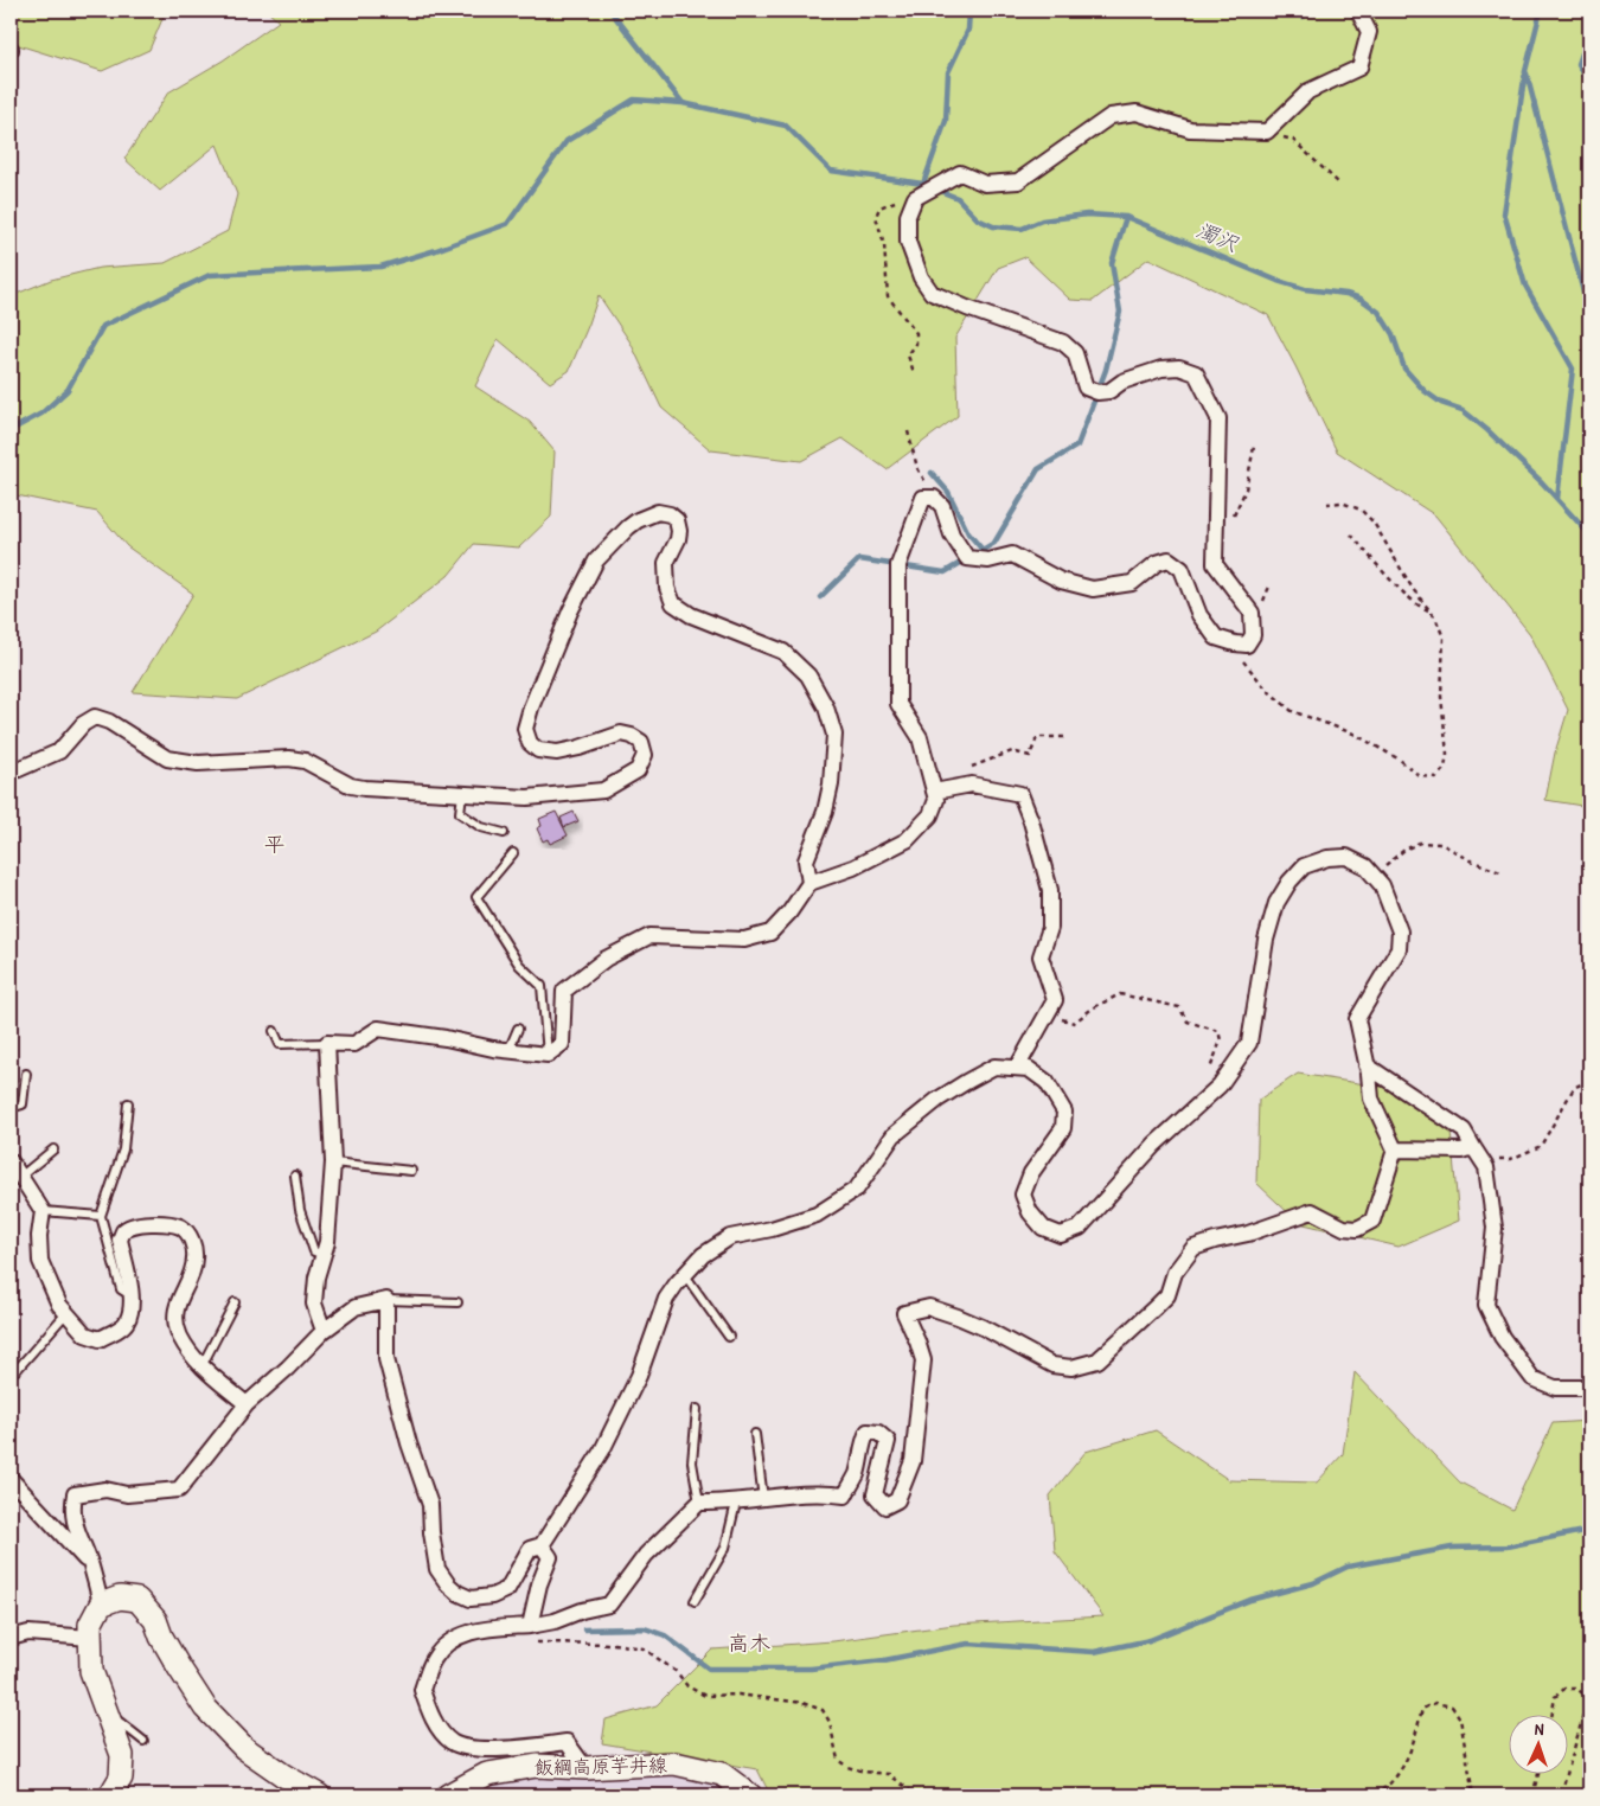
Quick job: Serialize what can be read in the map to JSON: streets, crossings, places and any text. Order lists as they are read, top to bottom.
{
  "streets": {
    "main road": ["飯綱高原芋井線"]
  },
  "districts": ["平", "高木"],
  "water": ["濁沢"],
  "north": "top"
}
